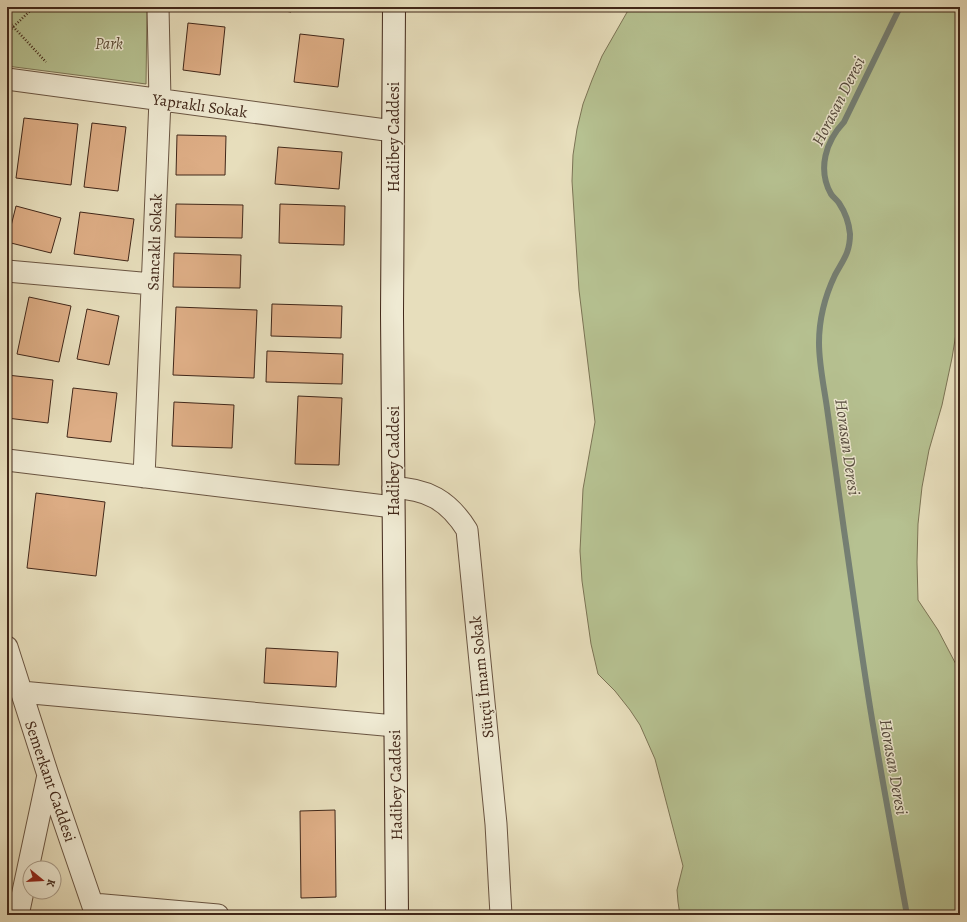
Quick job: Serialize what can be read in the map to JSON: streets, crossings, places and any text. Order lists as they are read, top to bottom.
{
  "streets": {
    "main road": ["Hadibey Caddesi"],
    "street": [
      "Yapraklı Sokak",
      "Sancaklı Sokak",
      "Sütçü İmam Sokak",
      "Semerkant Caddesi"
    ]
  },
  "crossings": [
    ["Yapraklı Sokak", "Hadibey Caddesi"],
    ["Yapraklı Sokak", "Sancaklı Sokak"],
    ["Hadibey Caddesi", "Sütçü İmam Sokak"],
    ["Sancaklı Sokak", "Sütçü İmam Sokak"]
  ],
  "water": ["Horasan Deresi"],
  "parks": ["Park"],
  "north": "right"
}
